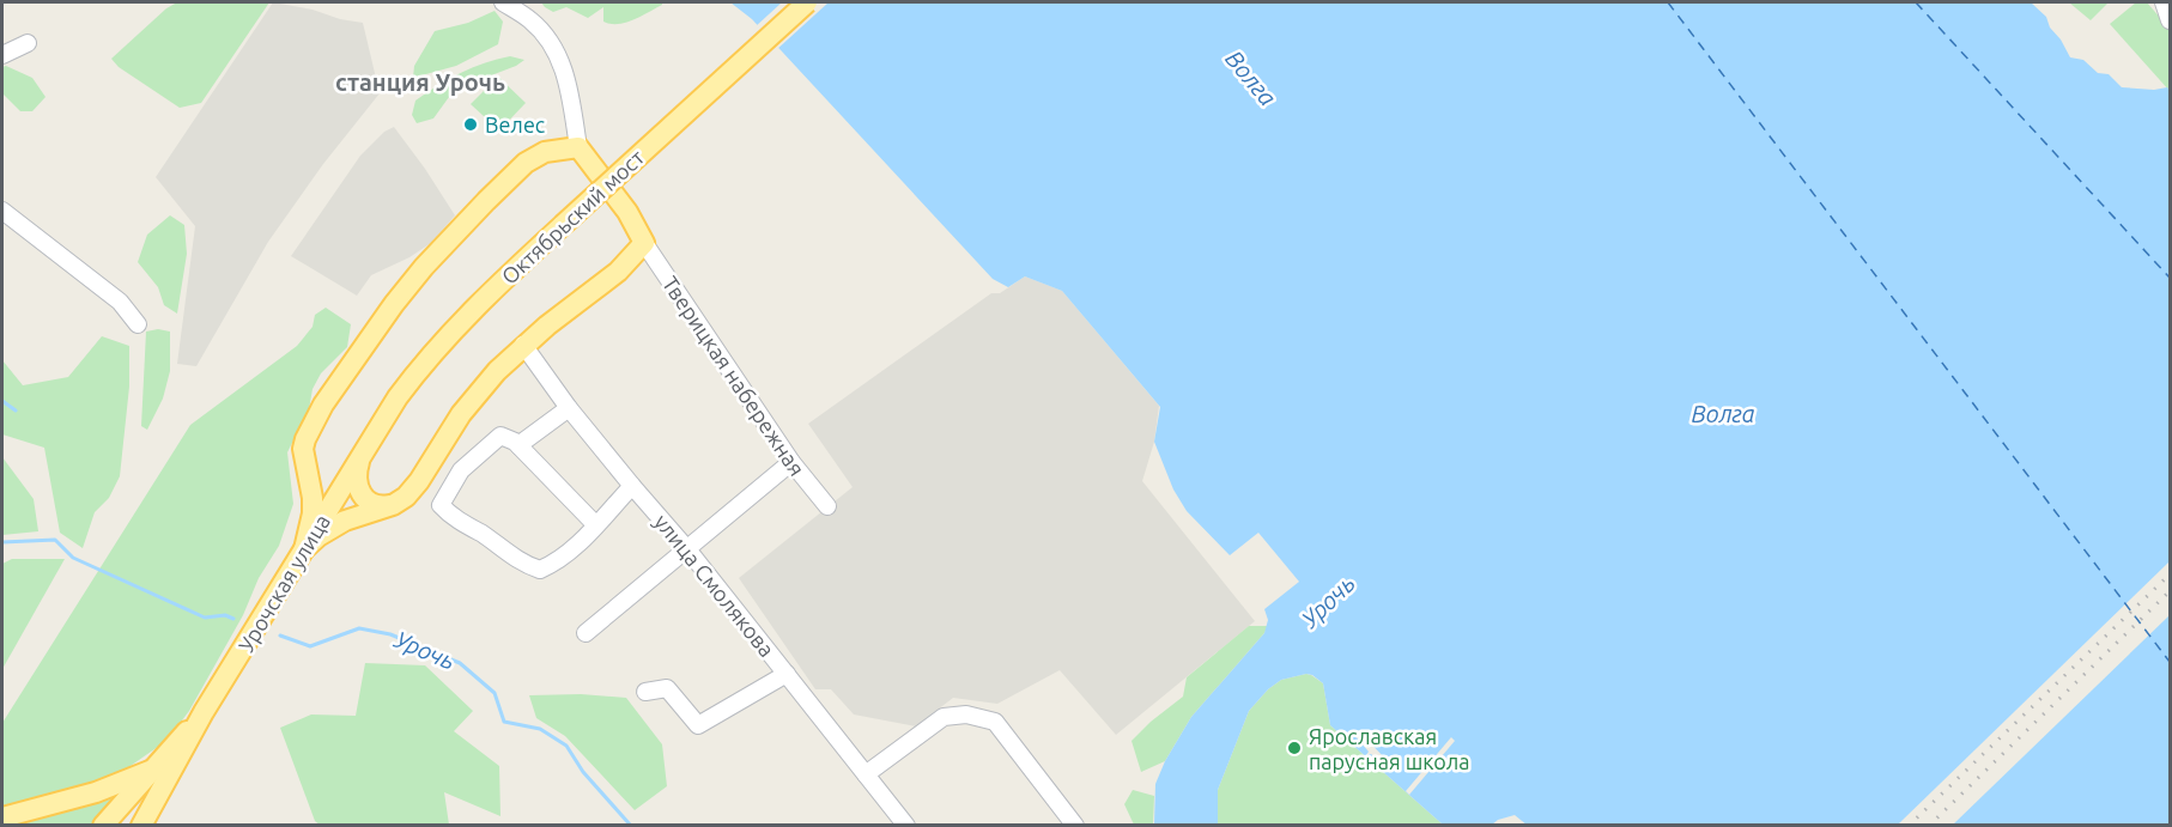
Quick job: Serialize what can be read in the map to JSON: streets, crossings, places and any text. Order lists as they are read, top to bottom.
{
  "streets": {
    "main road": ["Октябрьский мост", "Урочская улица"],
    "street": ["Тверицкая набережная", "улица Смолякова"]
  },
  "crossings": [
    ["Октябрьский мост", "Урочская улица"]
  ],
  "districts": ["станция Урочь"],
  "water": ["Волга", "Урочь"],
  "places": ["Велес", "Ярославская парусная школа"]
}
